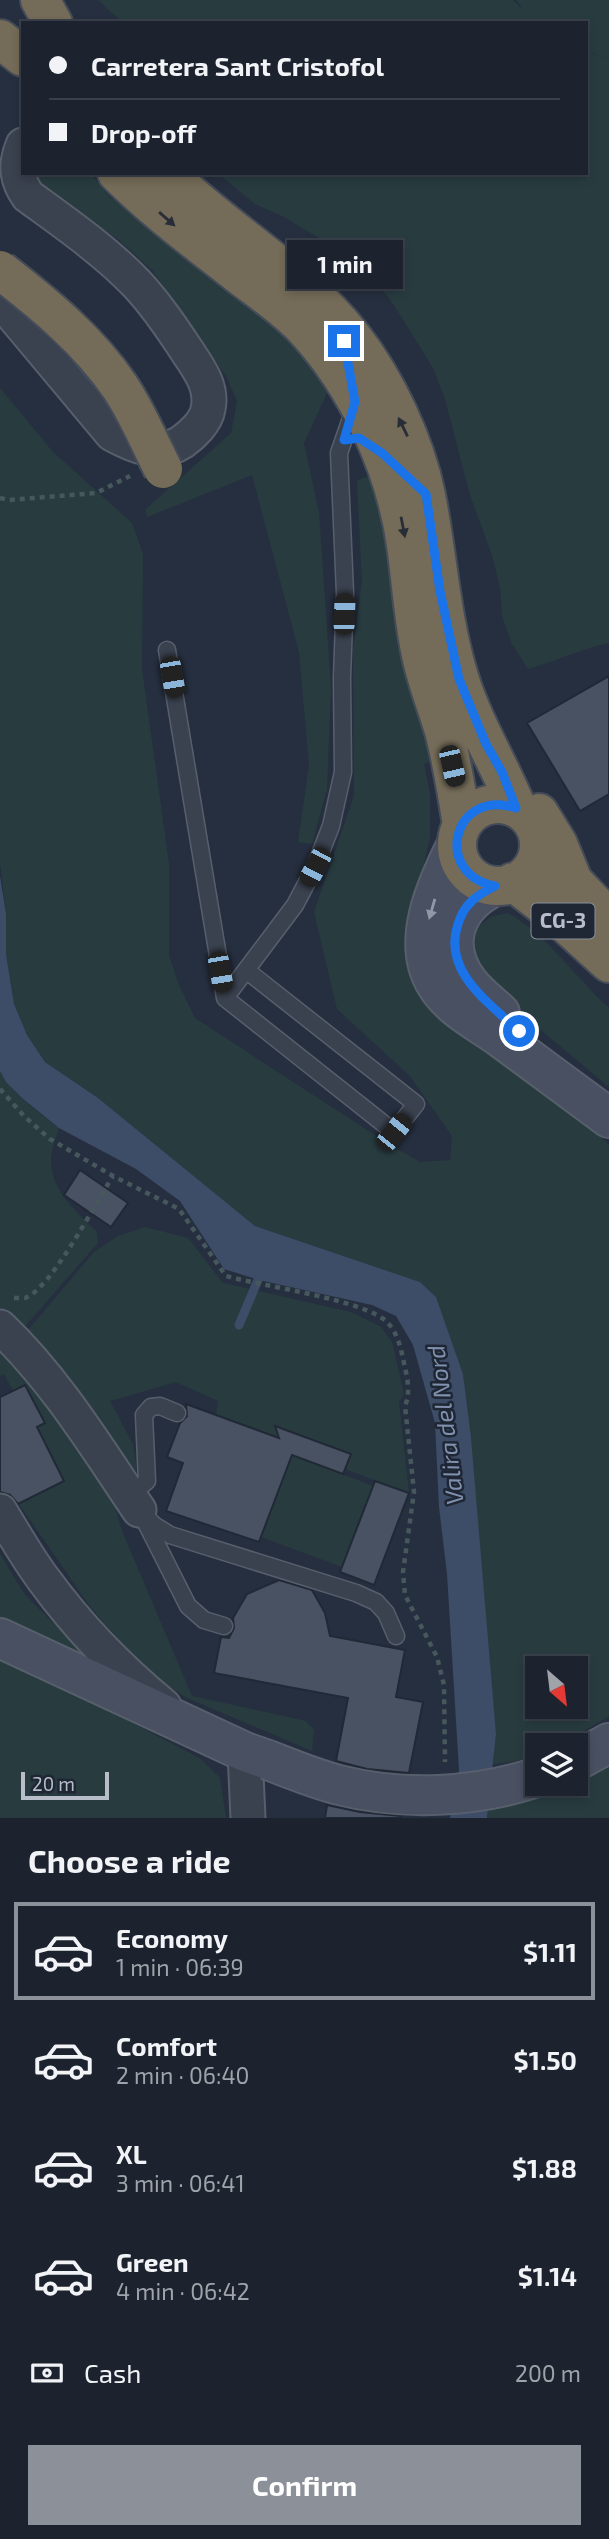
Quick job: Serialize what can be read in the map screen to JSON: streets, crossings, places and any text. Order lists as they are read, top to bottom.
{
  "streets": {
    "highway": ["CG-3"]
  },
  "water": ["Valira del Nord"],
  "scale_bar": "20 m",
  "north": "bottom right",
  "page": {
    "banner": ["Carretera Sant Cristofol", "Drop-off"],
    "bubble": "1 min",
    "scale": "20 m",
    "heading": "Choose a ride",
    "list": [
      {
        "name": "Economy",
        "note": "1 min · 06:39",
        "value": "$1.11"
      },
      {
        "name": "Comfort",
        "note": "2 min · 06:40",
        "value": "$1.50"
      },
      {
        "name": "XL",
        "note": "3 min · 06:41",
        "value": "$1.88"
      },
      {
        "name": "Green",
        "note": "4 min · 06:42",
        "value": "$1.14"
      }
    ],
    "pay": ["Cash", "200 m"],
    "buttons": "Confirm"
  }
}
